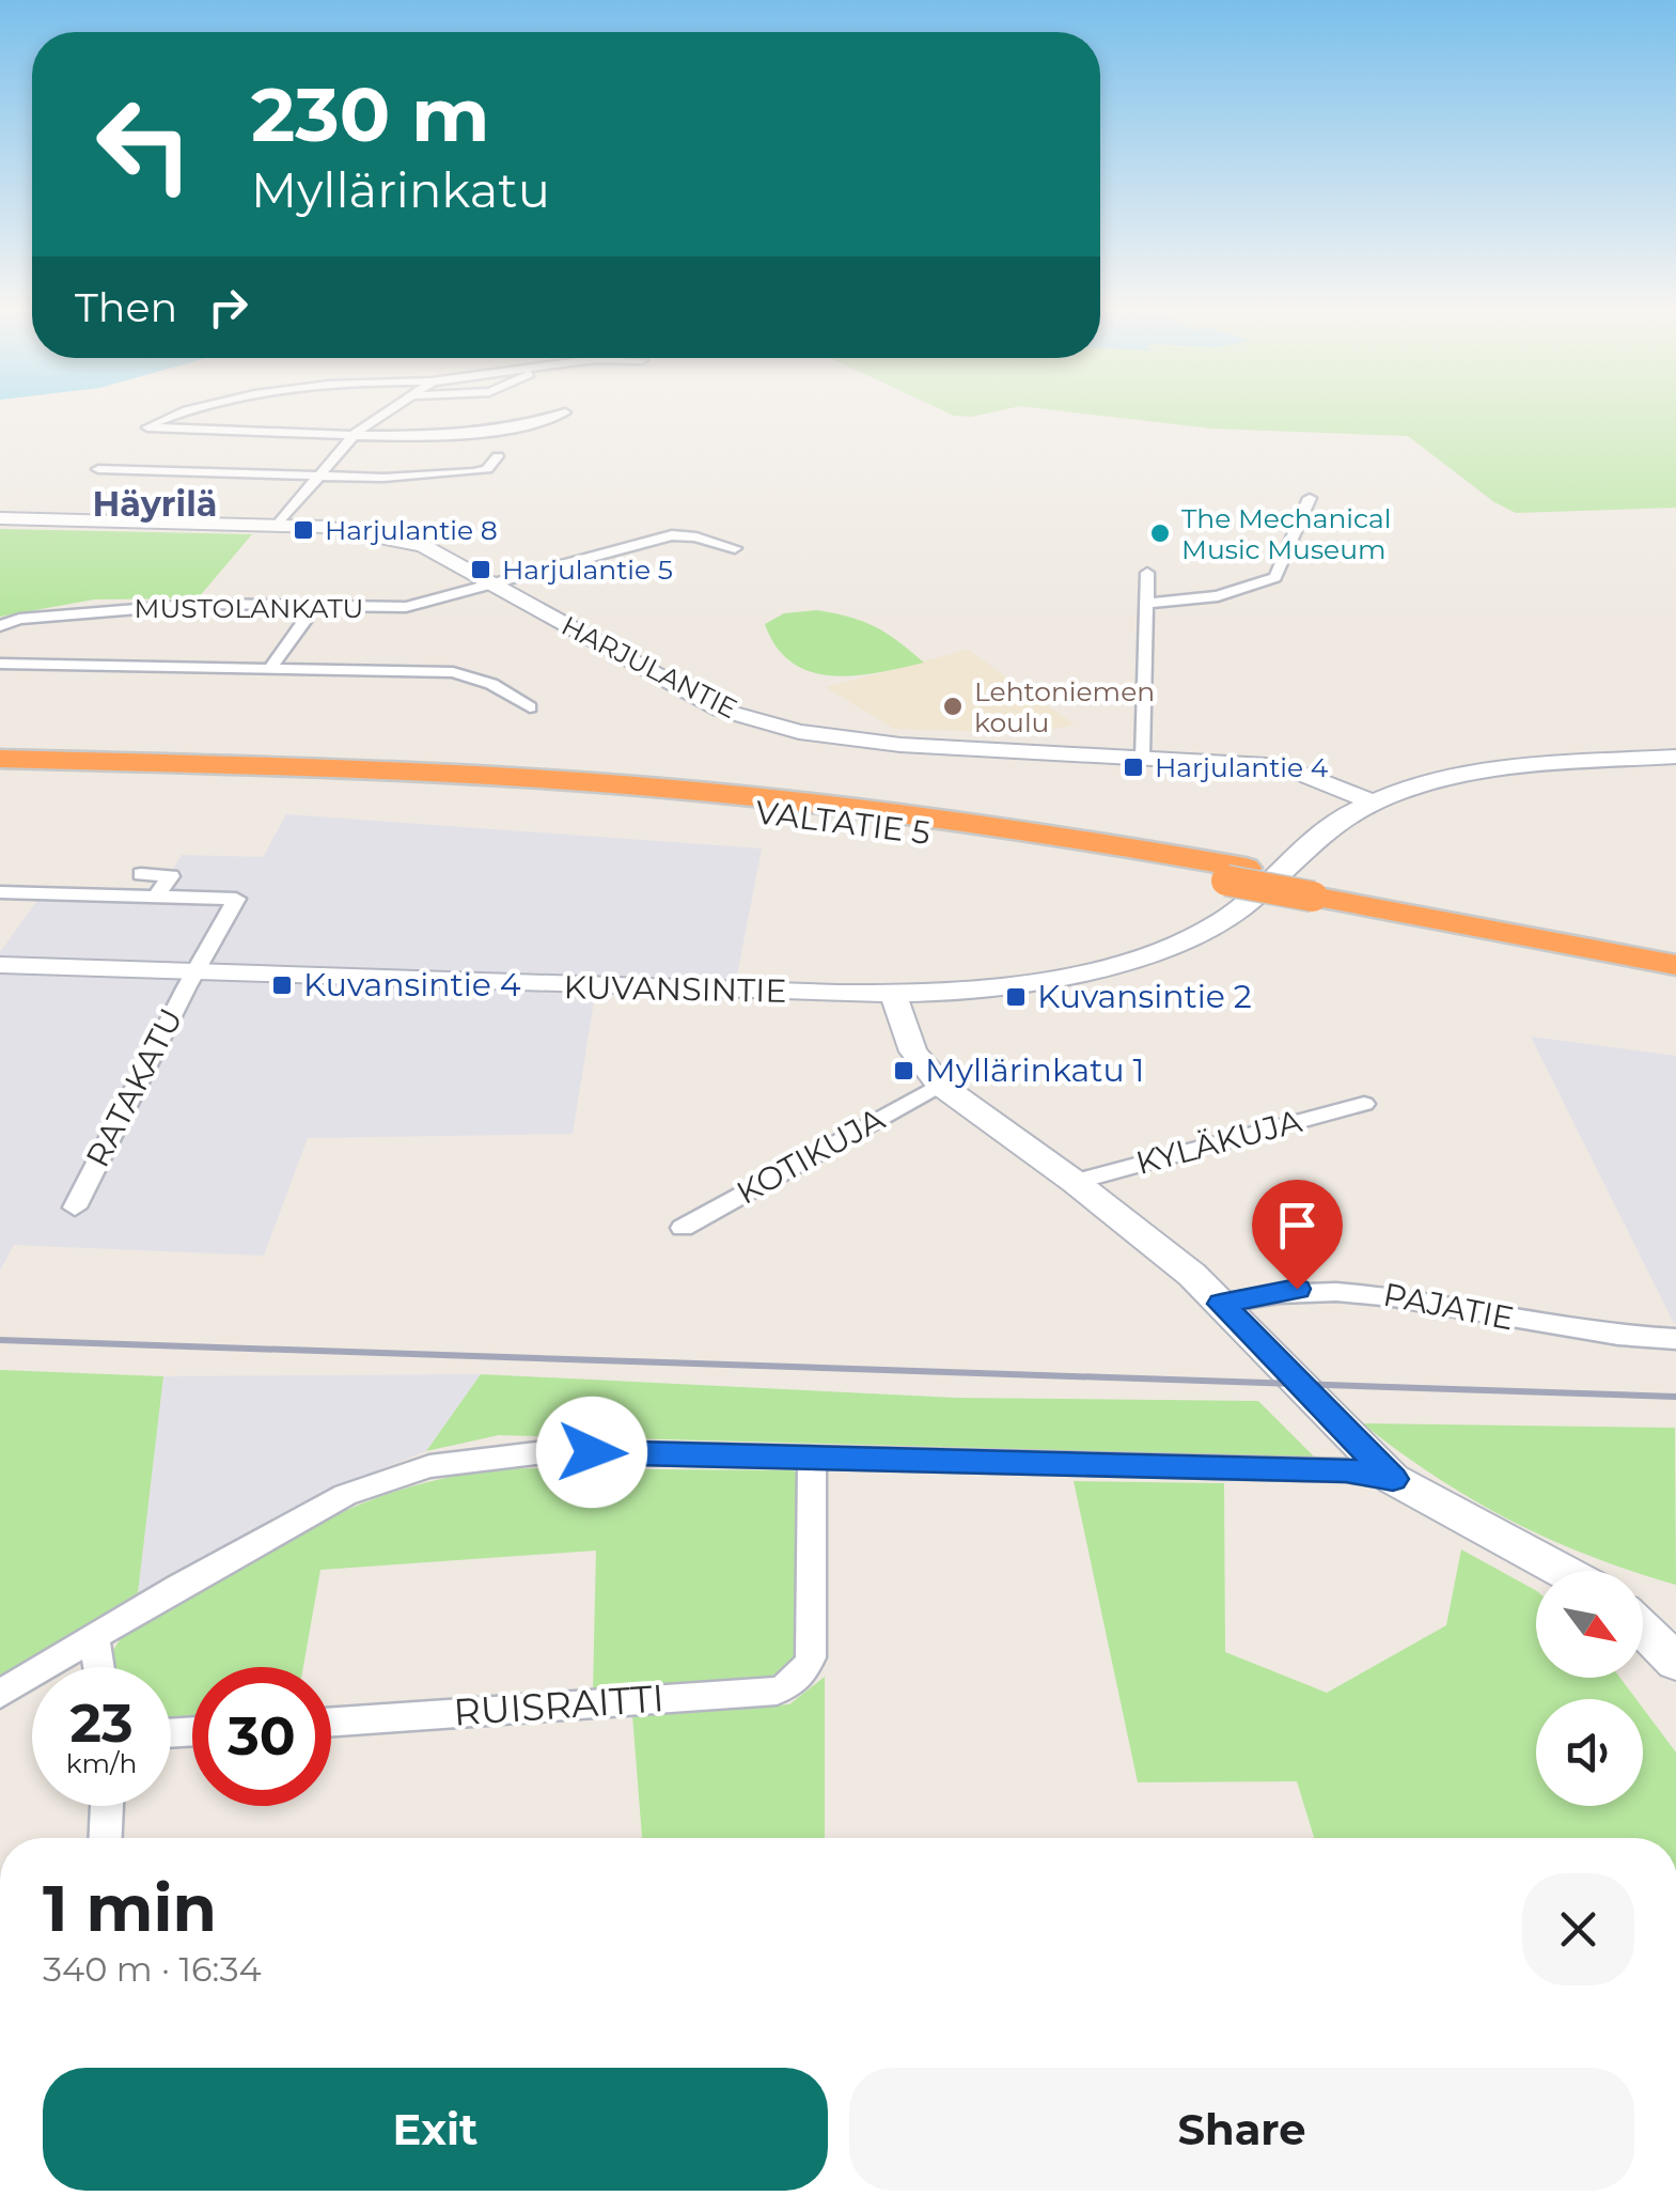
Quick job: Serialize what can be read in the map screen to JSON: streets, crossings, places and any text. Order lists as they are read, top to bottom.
{
  "streets": {
    "highway": ["VALTATIE 5"],
    "street": [
      "MUSTOLANKATU",
      "HARJULANTIE",
      "KUVANSINTIE",
      "RATAKATU",
      "KYLÄKUJA",
      "KOTIKUJA",
      "PAJATIE",
      "RUISRAITTI"
    ]
  },
  "crossings": [
    ["MUSTOLANKATU", "HARJULANTIE"],
    ["HARJULANTIE", "KUVANSINTIE"],
    ["KUVANSINTIE", "RATAKATU"]
  ],
  "districts": ["Häyrilä"],
  "places": {
    "transit": [
      "Harjulantie 8",
      "Harjulantie 5",
      "Harjulantie 4",
      "Kuvansintie 4",
      "Kuvansintie 2",
      "Myllärinkatu 1"
    ],
    "other": ["The Mechanical Music Museum", "Lehtoniemen koulu"]
  },
  "north": "bottom right",
  "page": {
    "turn": ["230 m", "Myllärinkatu"],
    "then": "Then",
    "speed": "23 km/h",
    "limit": "30",
    "heading": ["1 min", "340 m · 16:34"],
    "buttons": ["Exit", "Share"]
  }
}
